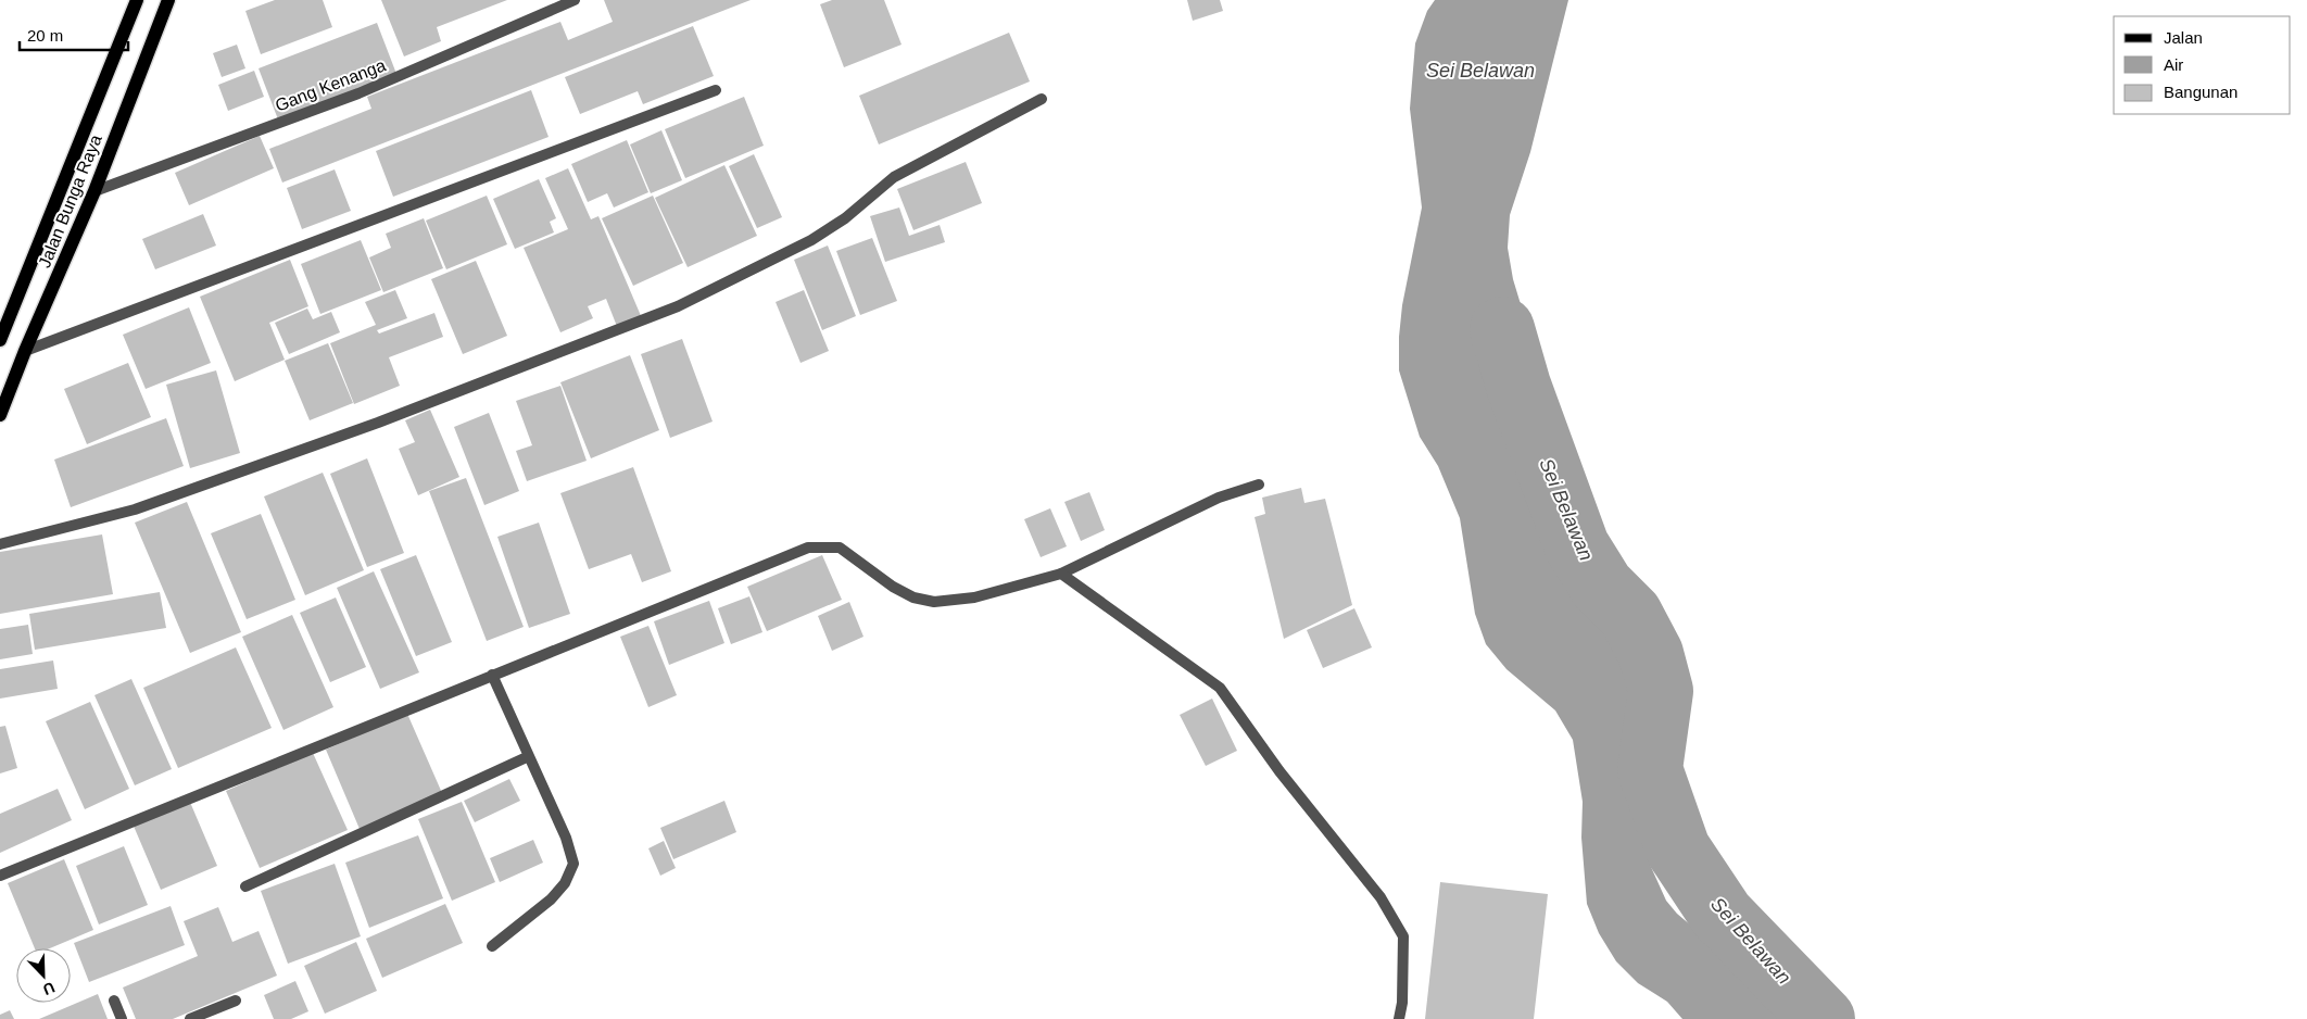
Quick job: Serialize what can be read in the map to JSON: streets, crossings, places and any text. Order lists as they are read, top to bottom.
{
  "streets": {
    "main road": ["Jalan Bunga Raya"],
    "street": ["Gang Kenanga"]
  },
  "crossings": [
    ["Gang Kenanga", "Jalan Bunga Raya"]
  ],
  "water": ["Sei Belawan"],
  "legend": ["Jalan", "Air", "Bangunan"],
  "scale_bar": "20 m",
  "north": "bottom right"
}
